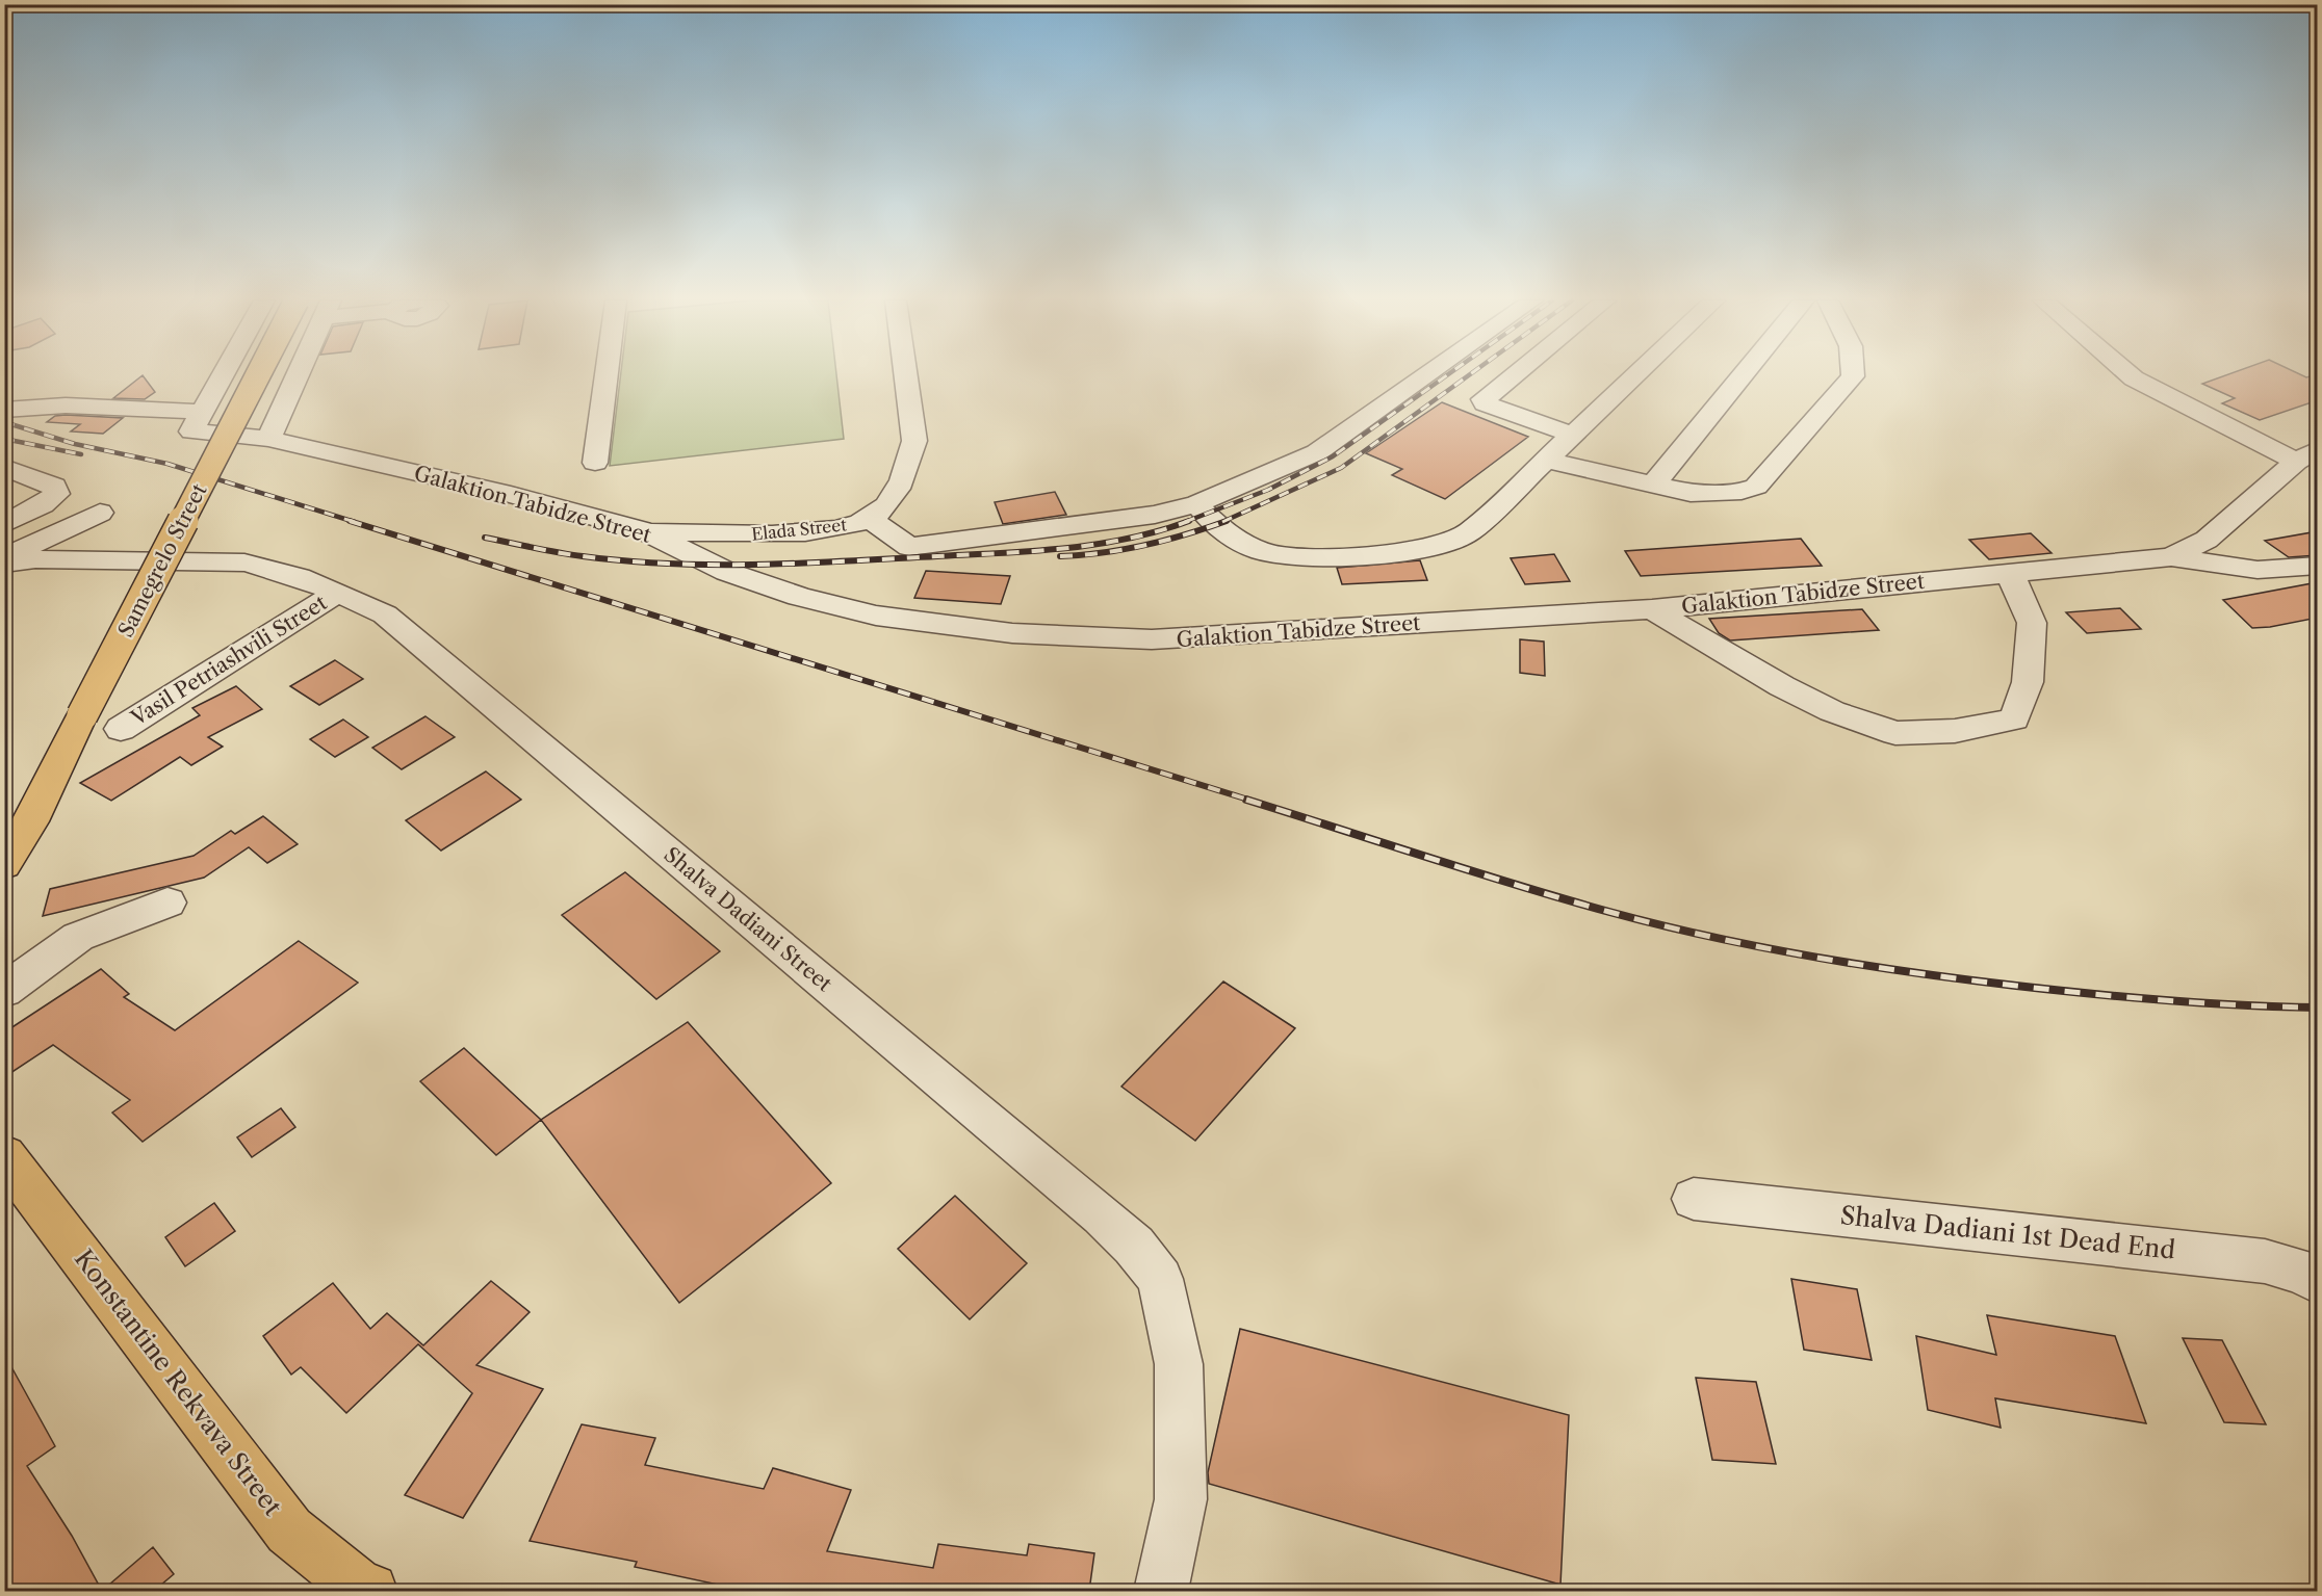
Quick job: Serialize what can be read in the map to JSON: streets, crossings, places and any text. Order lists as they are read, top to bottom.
{
  "streets": {
    "main road": ["Samegrelo Street", "Konstantine Rekvava Street"],
    "street": [
      "Galaktion Tabidze Street",
      "Elada Street",
      "Vasil Petriashvili Street",
      "Shalva Dadiani Street",
      "Shalva Dadiani 1st Dead End"
    ]
  },
  "crossings": [
    ["Galaktion Tabidze Street", "Elada Street"],
    ["Vasil Petriashvili Street", "Shalva Dadiani Street"]
  ]
}
